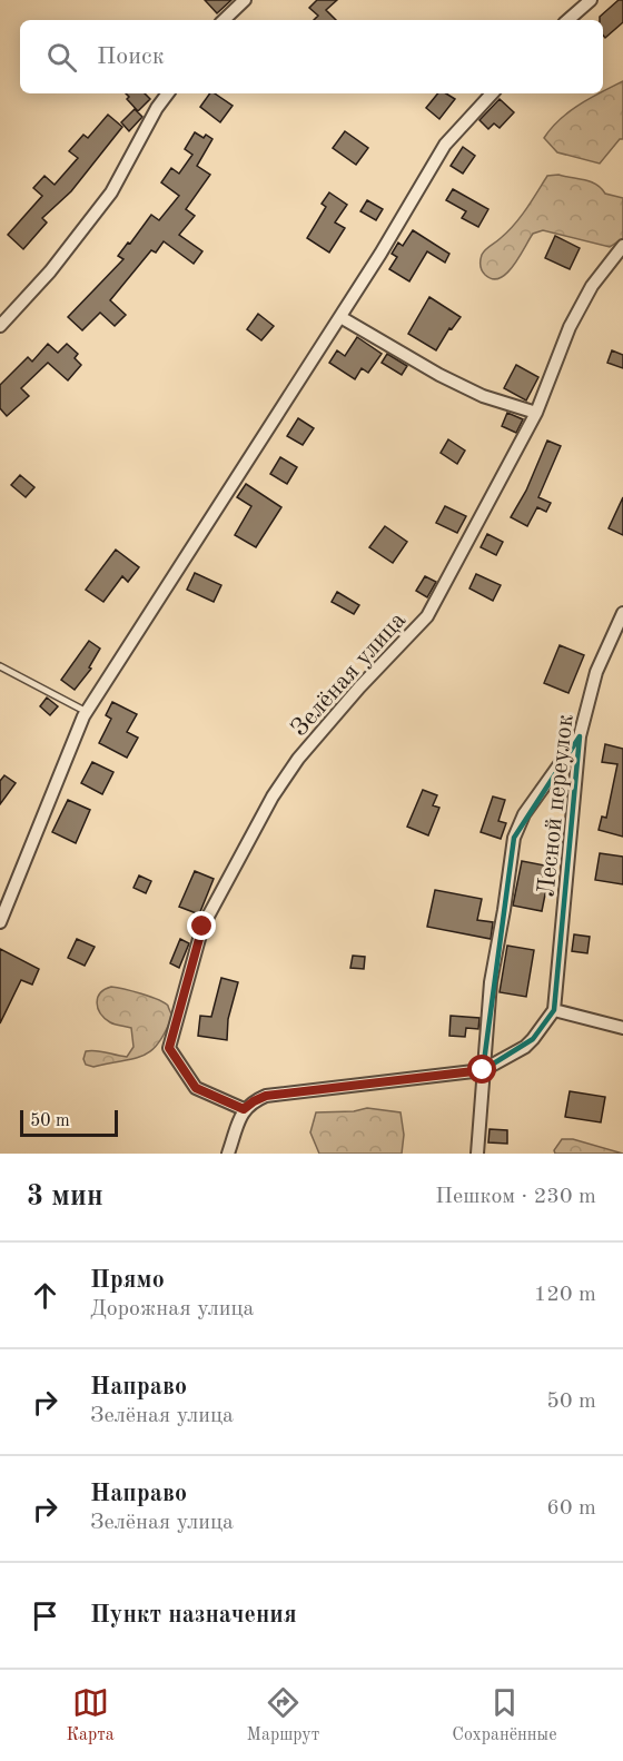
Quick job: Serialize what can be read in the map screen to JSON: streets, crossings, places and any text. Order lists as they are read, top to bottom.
{
  "streets": {
    "street": ["Зелёная улица", "Лесной переулок"]
  },
  "scale_bar": "50 m",
  "page": {
    "search": "Поиск",
    "scale": "50 m",
    "heading": ["3 мин", "Пешком · 230 m"],
    "list": [
      ["Прямо", "Дорожная улица", "120 m"],
      ["Направо", "Зелёная улица", "50 m"],
      ["Направо", "Зелёная улица", "60 m"],
      "Пункт назначения"
    ],
    "nav": ["Карта", "Маршрут", "Сохранённые"]
  }
}
